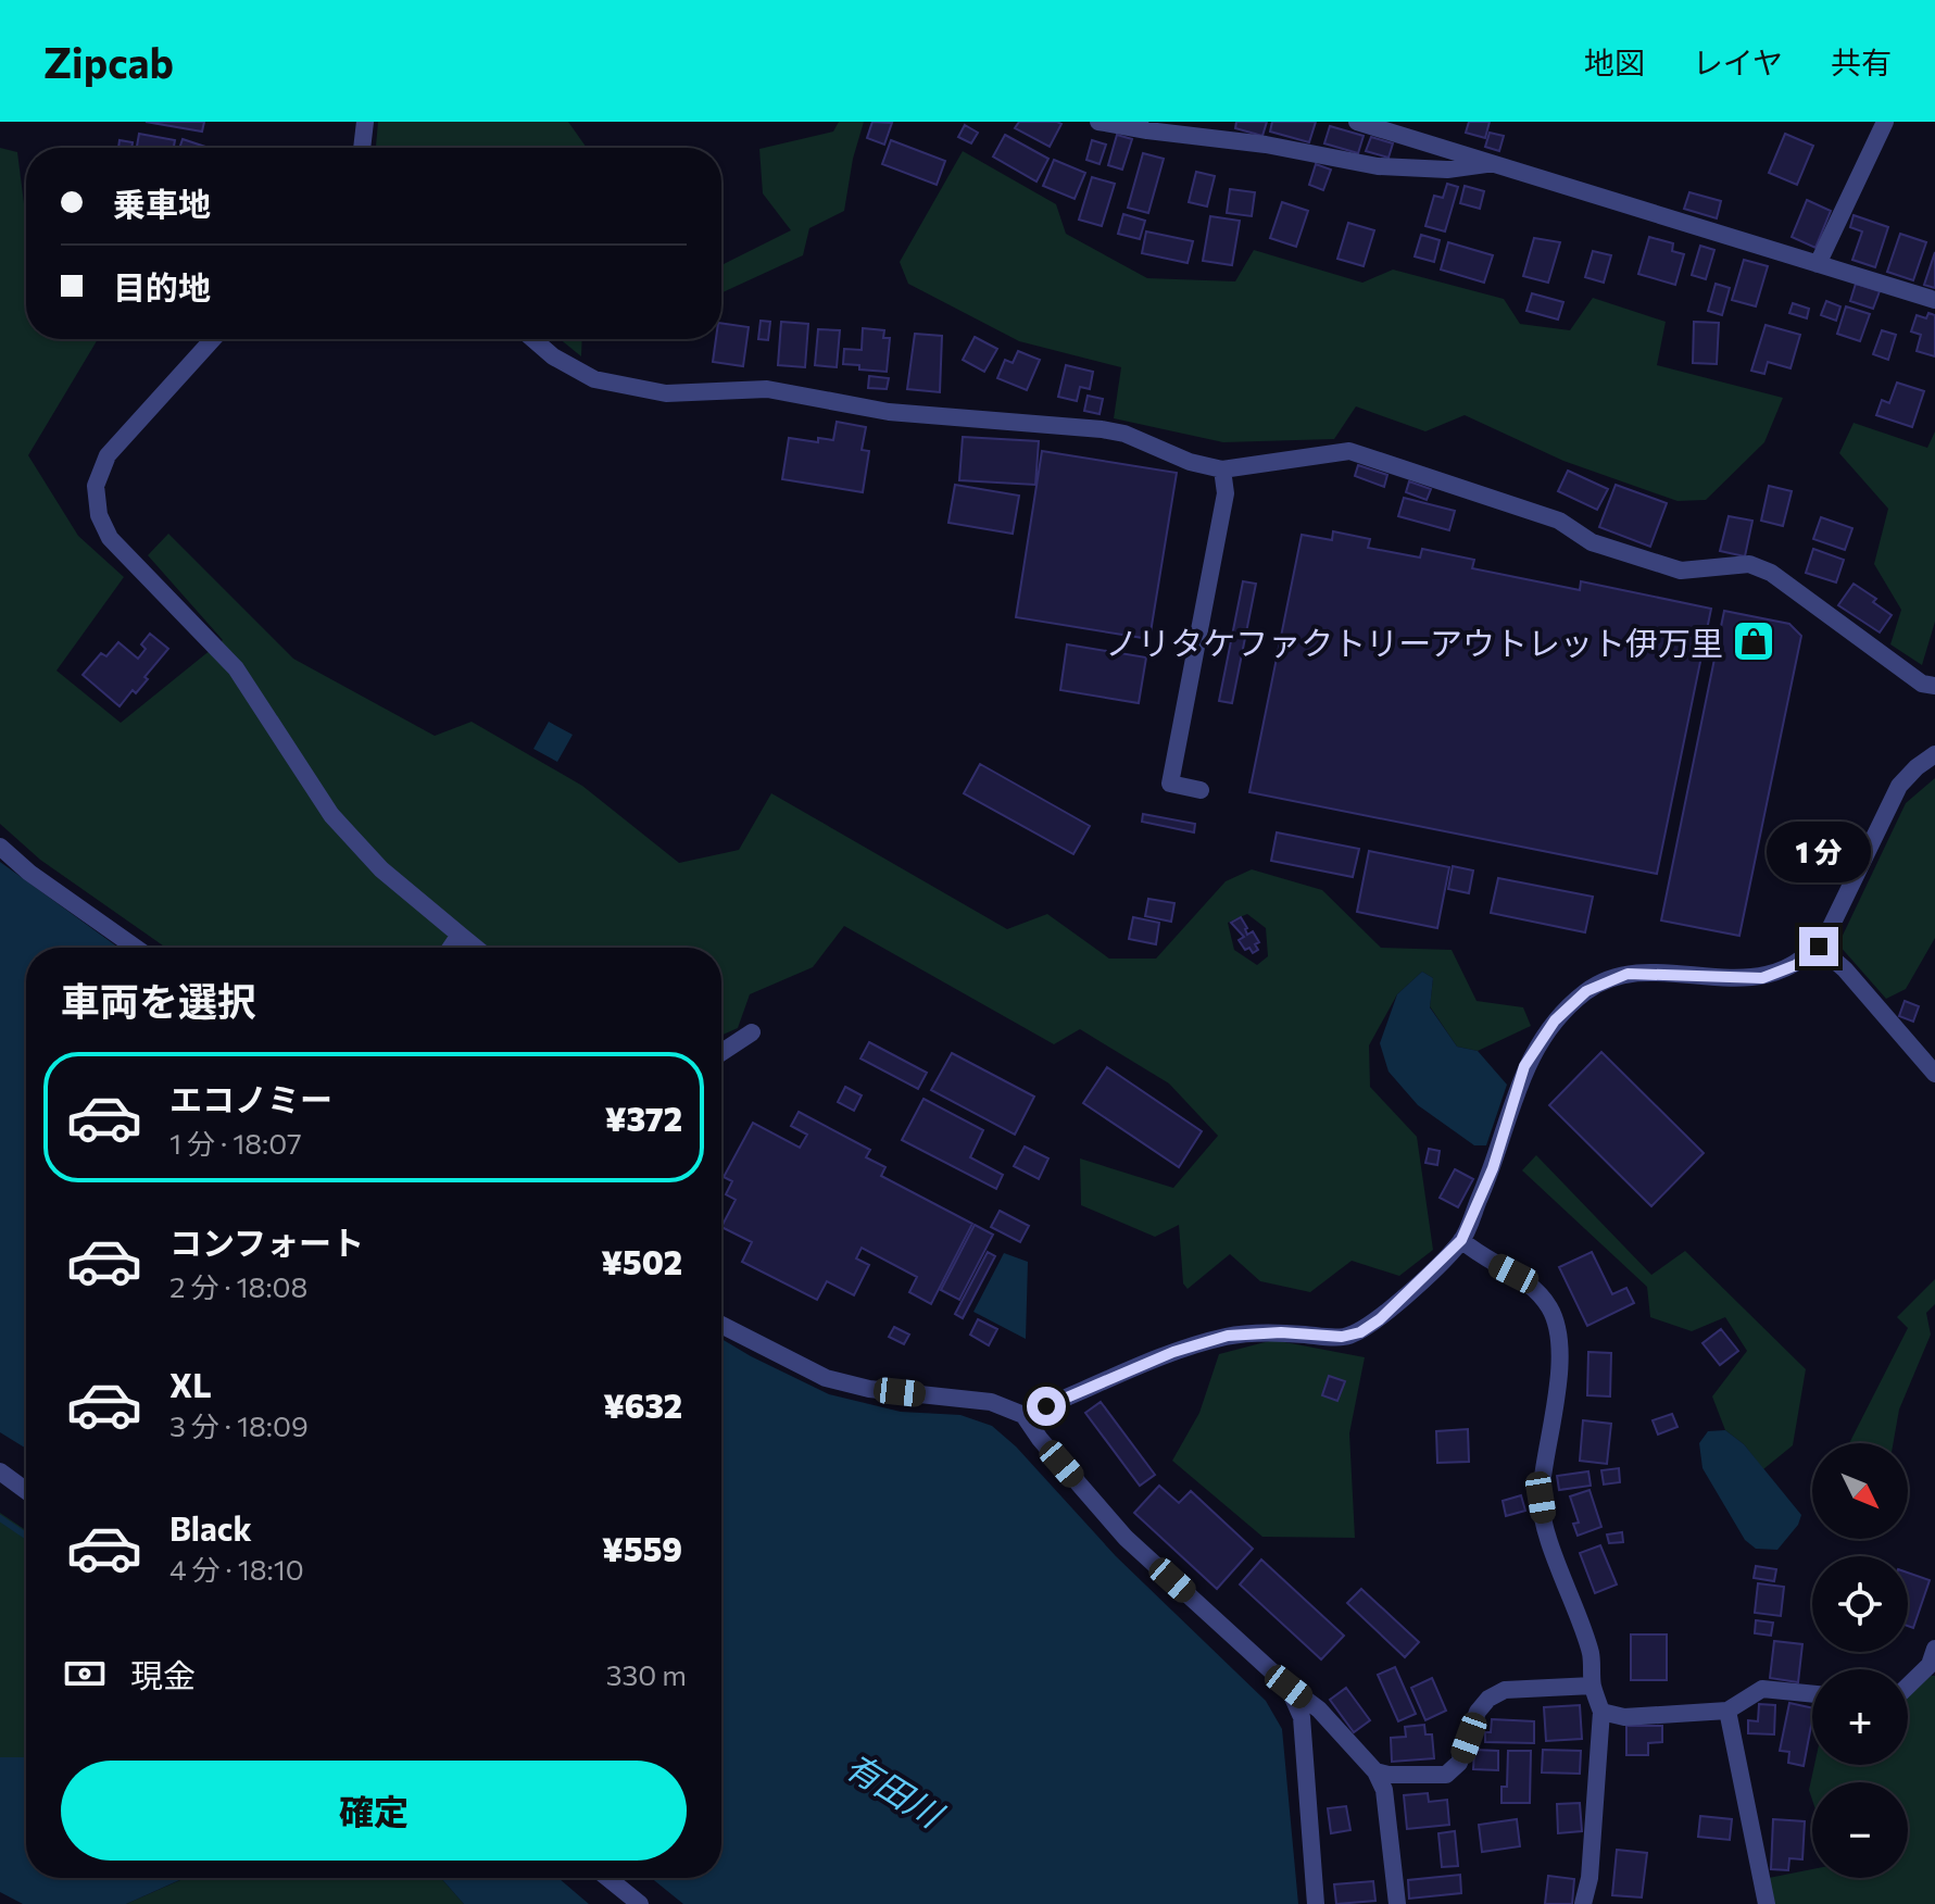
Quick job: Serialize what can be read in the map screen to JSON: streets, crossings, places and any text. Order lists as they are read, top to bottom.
{
  "water": ["有田川"],
  "places": {
    "shop": ["ノリタケファクトリーアウトレット伊万里"]
  },
  "north": "bottom right",
  "page": {
    "header": "Zipcab",
    "nav": ["地図", "レイヤ", "共有"],
    "banner": ["乗車地", "目的地"],
    "bubble": "1 分",
    "heading": "車両を選択",
    "list": [
      {
        "name": "エコノミー",
        "note": "1 分 · 18:07",
        "value": "¥372"
      },
      {
        "name": "コンフォート",
        "note": "2 分 · 18:08",
        "value": "¥502"
      },
      {
        "name": "XL",
        "note": "3 分 · 18:09",
        "value": "¥632"
      },
      {
        "name": "Black",
        "note": "4 分 · 18:10",
        "value": "¥559"
      }
    ],
    "map_buttons": ["+", "−"],
    "pay": ["現金", "330 m"],
    "buttons": "確定"
  }
}
